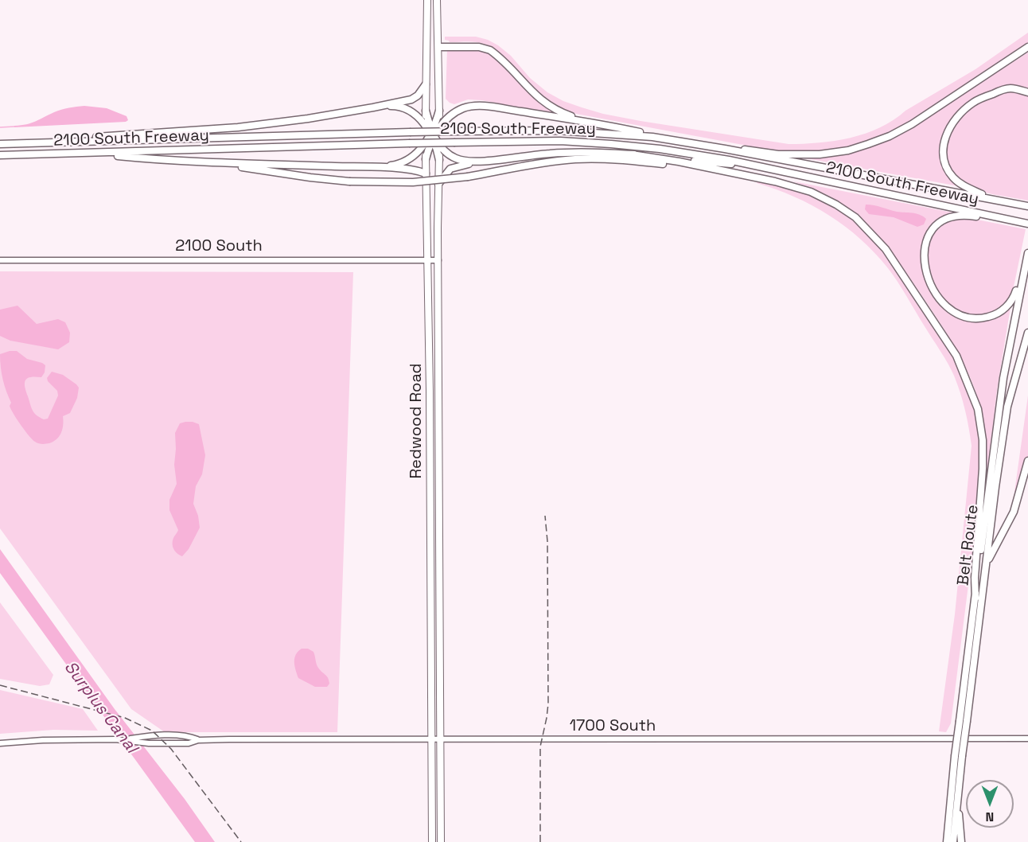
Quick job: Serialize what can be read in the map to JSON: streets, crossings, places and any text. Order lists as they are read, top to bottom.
{
  "streets": {
    "highway": ["2100 South Freeway", "Belt Route"],
    "main road": ["Redwood Road"],
    "street": ["2100 South", "1700 South"]
  },
  "crossings": [
    ["2100 South", "Redwood Road"],
    ["Redwood Road", "1700 South"]
  ],
  "water": ["Surplus Canal"],
  "north": "bottom"
}
